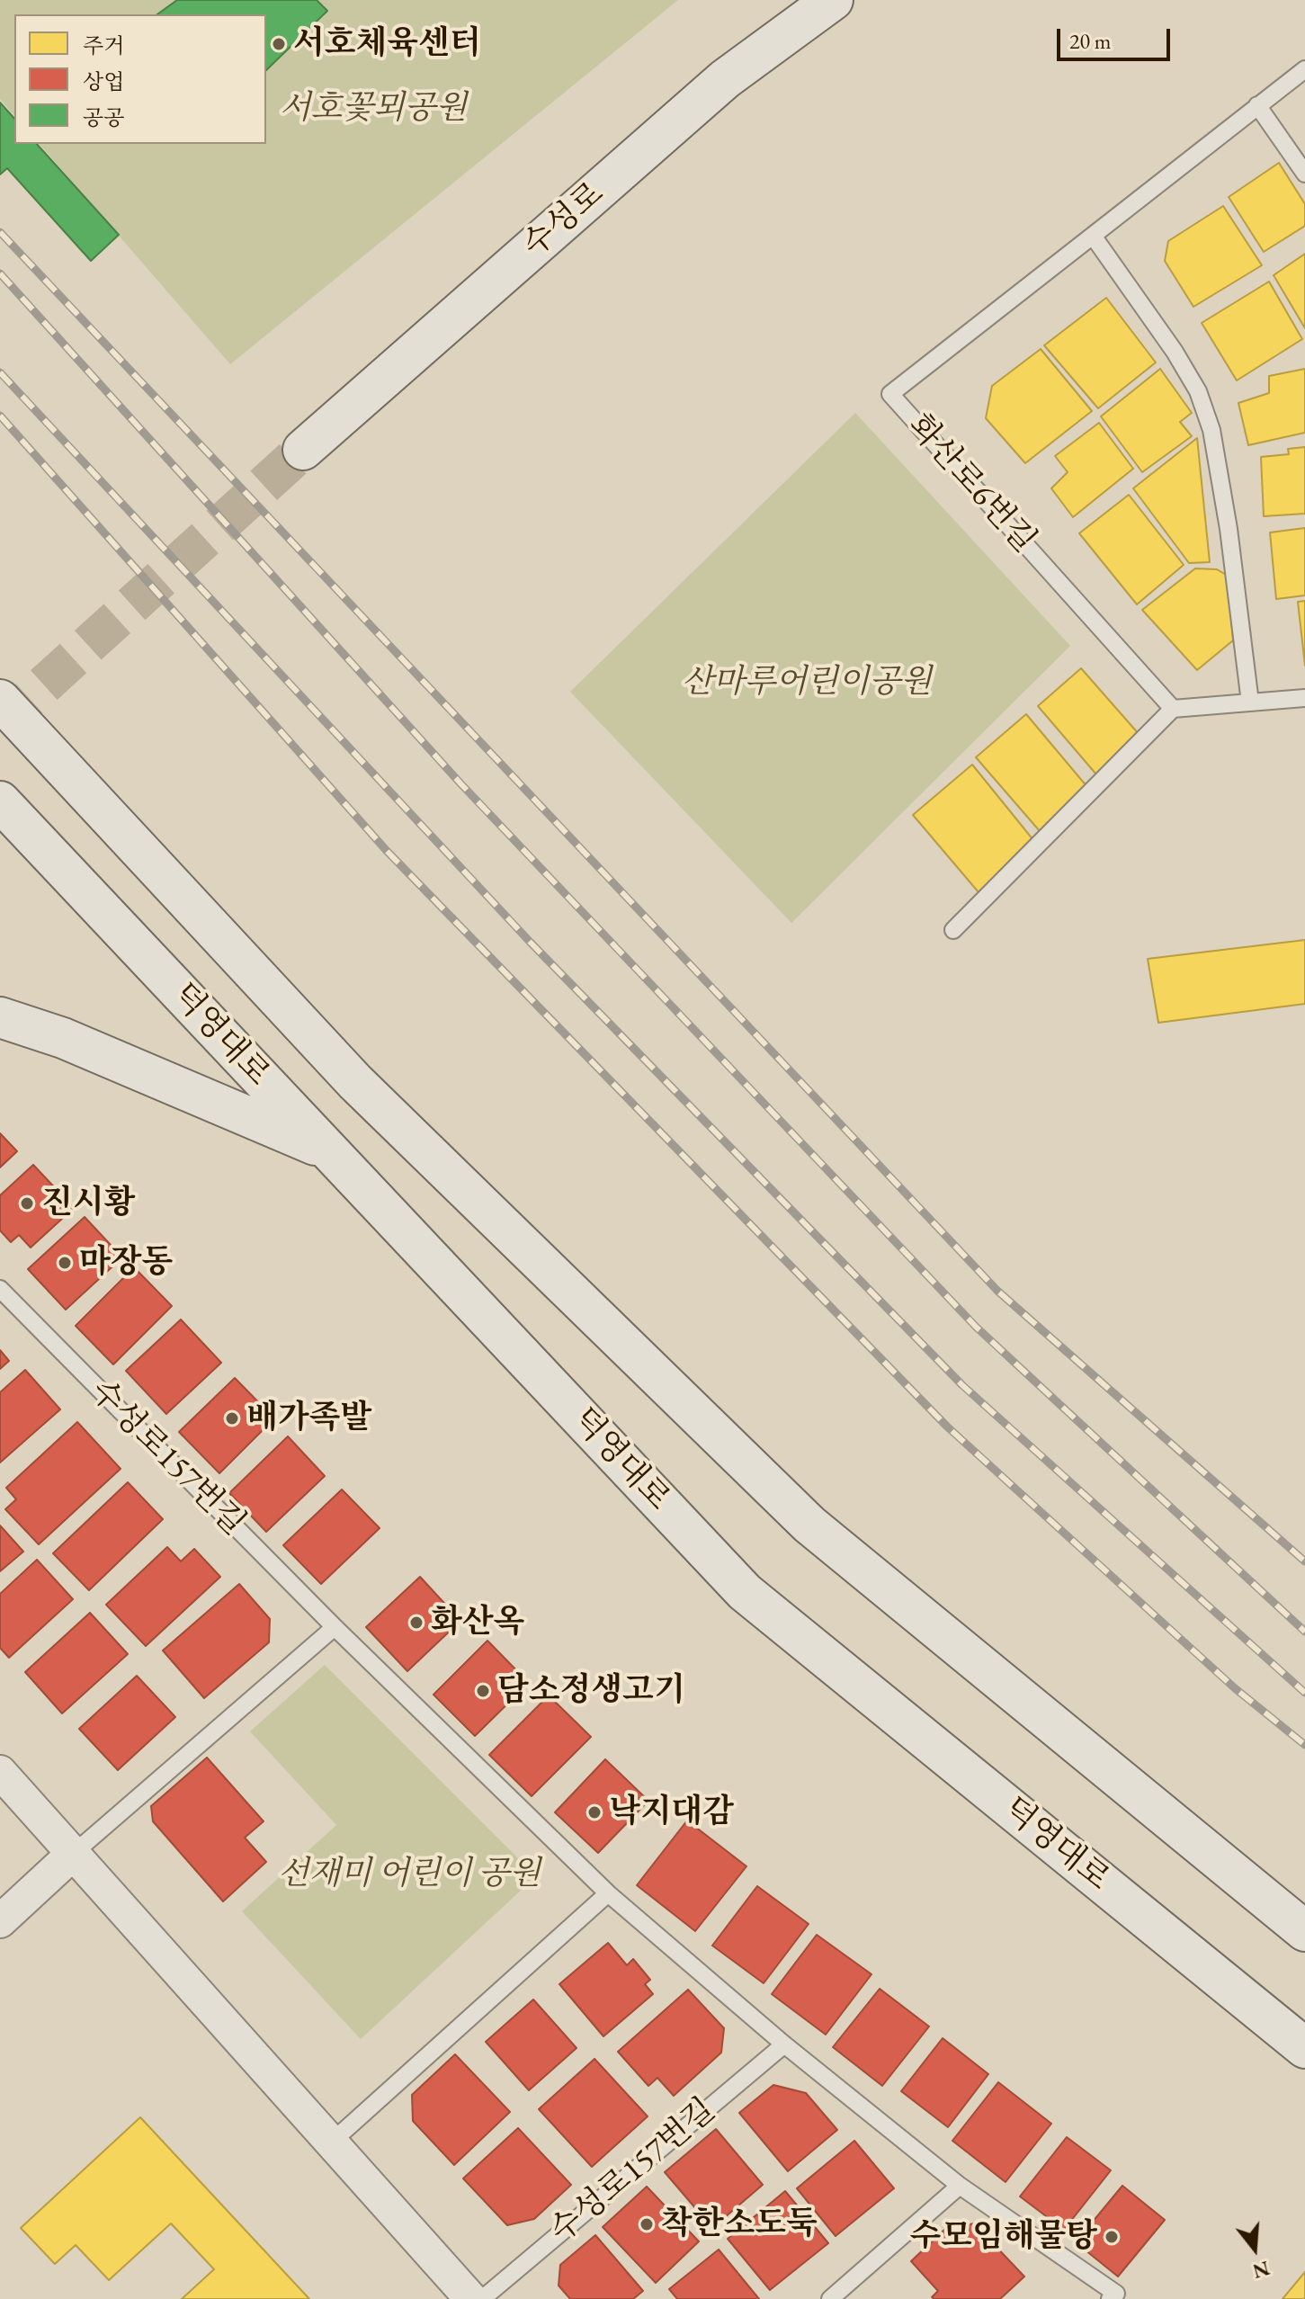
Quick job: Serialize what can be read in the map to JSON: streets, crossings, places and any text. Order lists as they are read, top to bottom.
{
  "streets": {
    "main road": ["수성로", "덕영대로"],
    "lane": ["화산로6번길", "수성로157번길"]
  },
  "parks": ["서호꽃뫼공원", "산마루어린이공원", "선재미 어린이 공원"],
  "places": [
    "서호체육센터",
    "진시황",
    "마장동",
    "배가족발",
    "화산옥",
    "담소정생고기",
    "낙지대감",
    "착한소도둑",
    "수모임해물탕"
  ],
  "legend": ["주거", "상업", "공공"],
  "scale_bar": "20 m",
  "north": "bottom"
}
